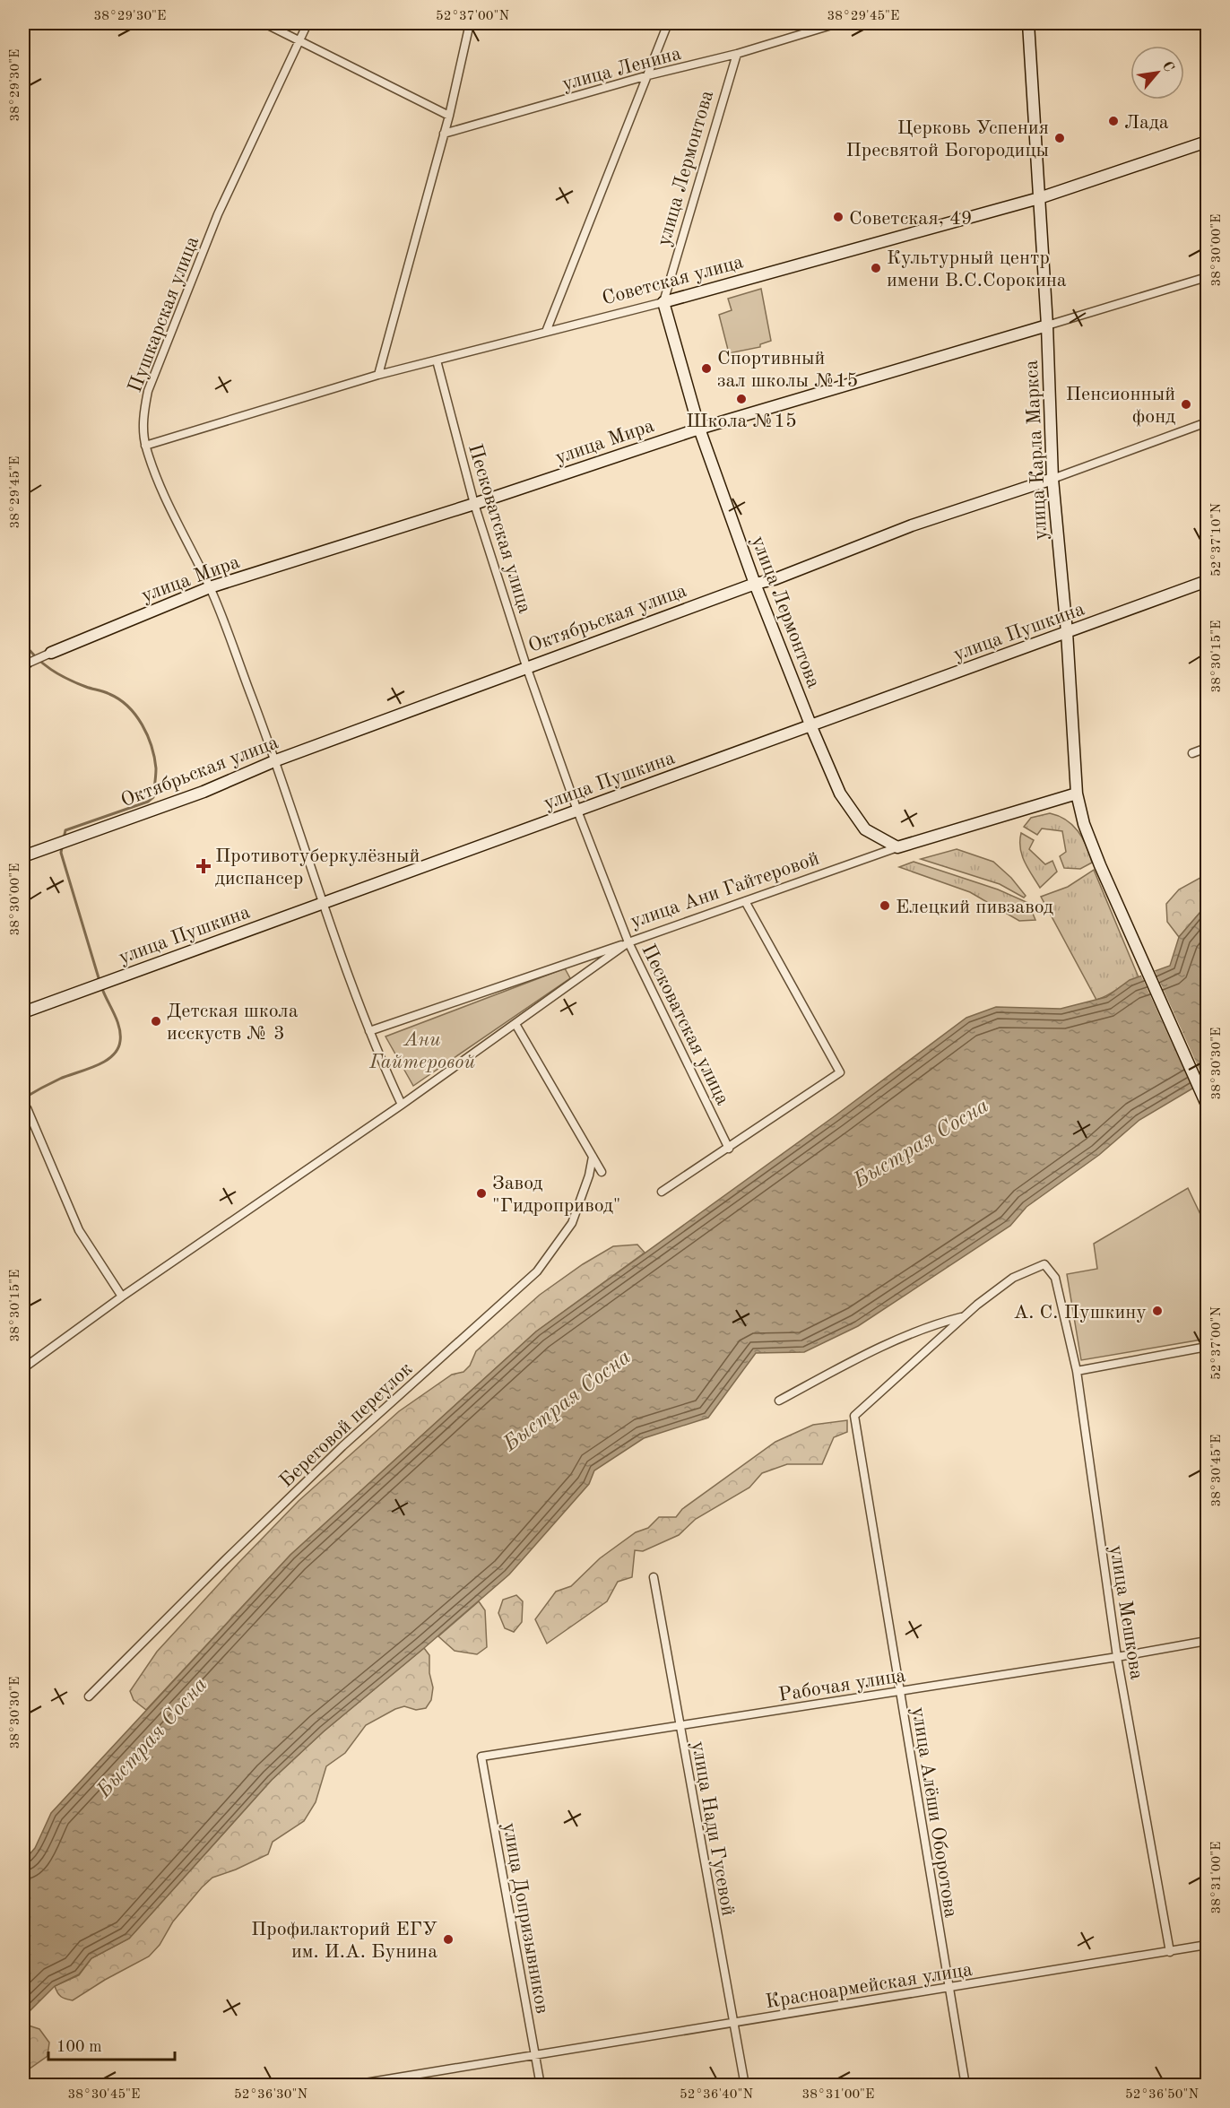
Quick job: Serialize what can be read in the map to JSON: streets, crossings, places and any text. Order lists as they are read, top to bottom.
{
  "streets": {
    "street": [
      "улица Ленина",
      "улица Лермонтова",
      "Советская улица",
      "Пушкарская улица",
      "улица Мира",
      "улица Карла Маркса",
      "Песковатская улица",
      "Октябрьская улица",
      "улица Пушкина",
      "улица Ани Гайтеровой",
      "Береговой переулок",
      "улица Мешкова",
      "Рабочая улица",
      "улица Алёши Оборотова",
      "улица Нади Гусевой",
      "улица Допризывников",
      "Красноармейская улица"
    ]
  },
  "crossings": [
    ["улица Ленина", "улица Лермонтова"],
    ["улица Лермонтова", "Советская улица"],
    ["улица Лермонтова", "улица Мира"],
    ["улица Лермонтова", "Октябрьская улица"],
    ["улица Лермонтова", "улица Пушкина"],
    ["улица Лермонтова", "улица Ани Гайтеровой"],
    ["Советская улица", "Пушкарская улица"],
    ["Советская улица", "улица Карла Маркса"],
    ["Советская улица", "Песковатская улица"],
    ["Пушкарская улица", "улица Мира"],
    ["Пушкарская улица", "Октябрьская улица"],
    ["Пушкарская улица", "улица Пушкина"],
    ["Пушкарская улица", "улица Ани Гайтеровой"],
    ["улица Мира", "улица Карла Маркса"],
    ["улица Мира", "Песковатская улица"],
    ["улица Карла Маркса", "Октябрьская улица"],
    ["улица Карла Маркса", "улица Пушкина"],
    ["улица Карла Маркса", "улица Ани Гайтеровой"],
    ["Песковатская улица", "Октябрьская улица"],
    ["Песковатская улица", "улица Пушкина"],
    ["Песковатская улица", "улица Ани Гайтеровой"],
    ["улица Мешкова", "Рабочая улица"],
    ["улица Мешкова", "улица Алёши Оборотова"],
    ["улица Мешкова", "Красноармейская улица"],
    ["Рабочая улица", "улица Алёши Оборотова"],
    ["Рабочая улица", "улица Нади Гусевой"],
    ["Рабочая улица", "улица Допризывников"],
    ["улица Алёши Оборотова", "Красноармейская улица"],
    ["улица Нади Гусевой", "Красноармейская улица"],
    ["улица Допризывников", "Красноармейская улица"]
  ],
  "water": ["Быстрая Сосна"],
  "parks": ["Ани Гайтеровой"],
  "places": {
    "other": [
      "Лада",
      "Церковь Успения Пресвятой Богородицы",
      "Советская, 49",
      "Культурный центр имени В.С.Сорокина",
      "Спортивный зал школы №15",
      "Школа №15",
      "Пенсионный фонд",
      "Елецкий пивзавод",
      "Детская школа исскуств № 3",
      "Завод \"Гидропривод\"",
      "А. С. Пушкину",
      "Профилакторий ЕГУ им. И.А. Бунина"
    ],
    "health": ["Противотуберкулёзный диспансер"]
  },
  "scale_bar": "100 m",
  "north": "top right",
  "coordinates": [
    "38°29'30\"E",
    "52°37'00\"N",
    "38°29'45\"E",
    "38°30'00\"E",
    "52°37'10\"N",
    "38°30'15\"E",
    "38°30'30\"E",
    "38°30'45\"E",
    "38°31'00\"E",
    "52°36'30\"N",
    "52°36'40\"N",
    "52°36'50\"N"
  ]
}
